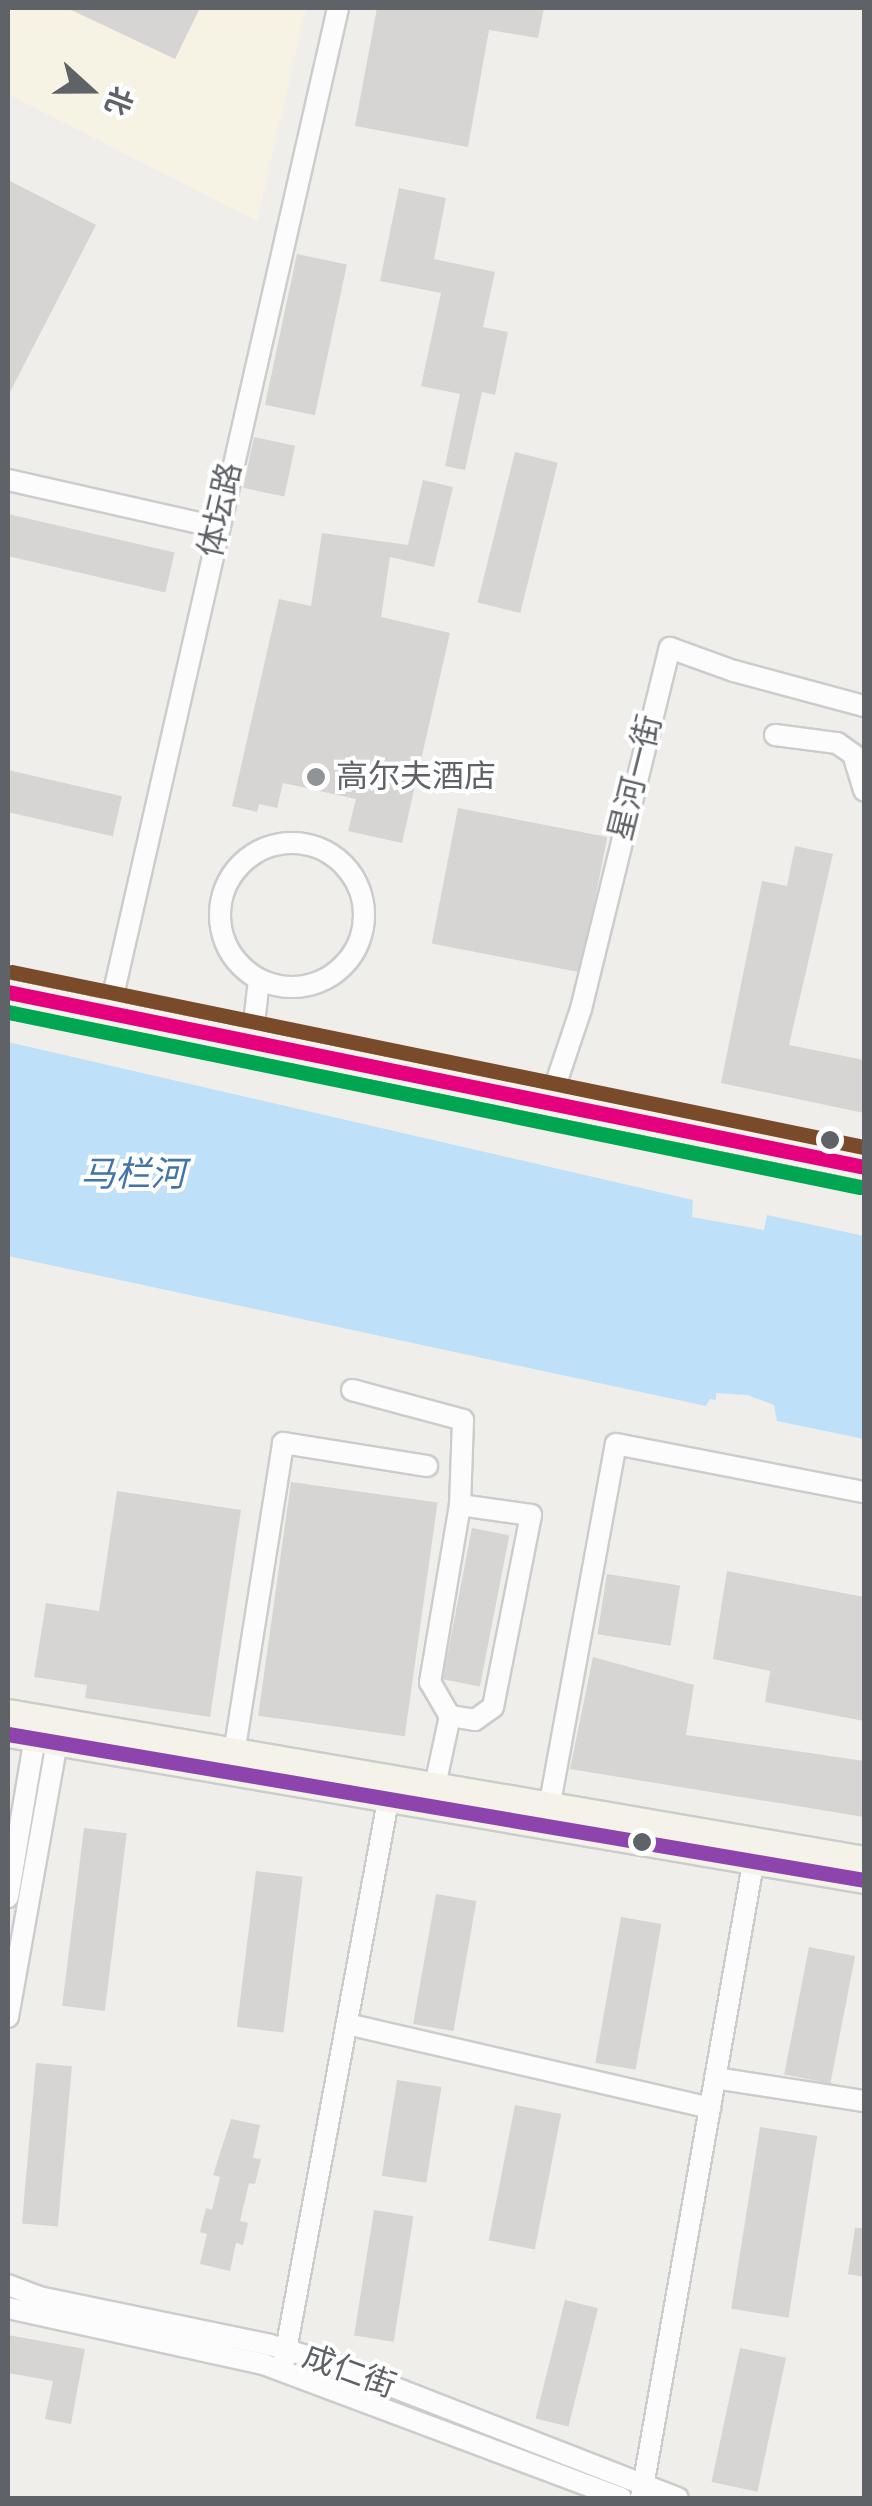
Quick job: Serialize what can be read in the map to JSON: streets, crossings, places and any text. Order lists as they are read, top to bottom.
{
  "streets": {
    "street": ["体坛路", "星河一街", "成仁街"]
  },
  "water": ["马栏河"],
  "places": ["高尔夫酒店"],
  "north": "right"
}
